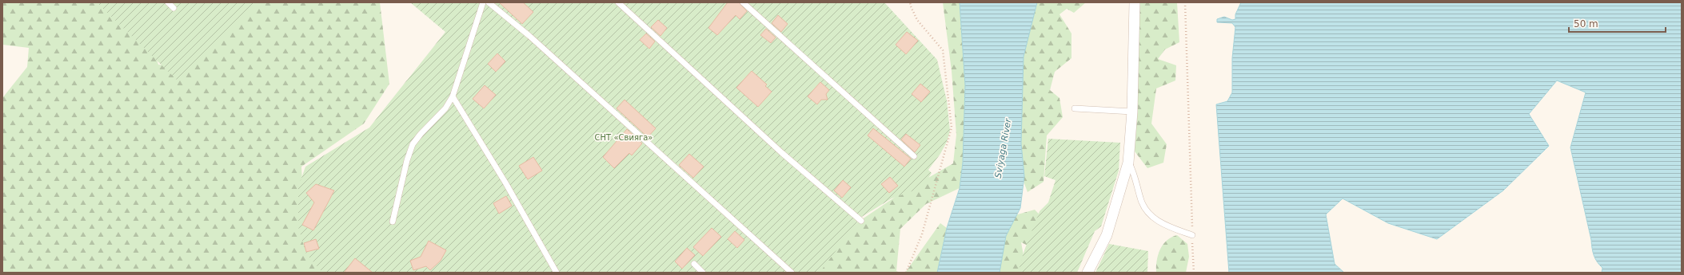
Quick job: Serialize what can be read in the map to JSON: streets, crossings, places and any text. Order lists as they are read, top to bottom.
{
  "water": ["Sviyaga River"],
  "parks": ["СНТ «Свияга»"],
  "scale_bar": "50 m"
}
